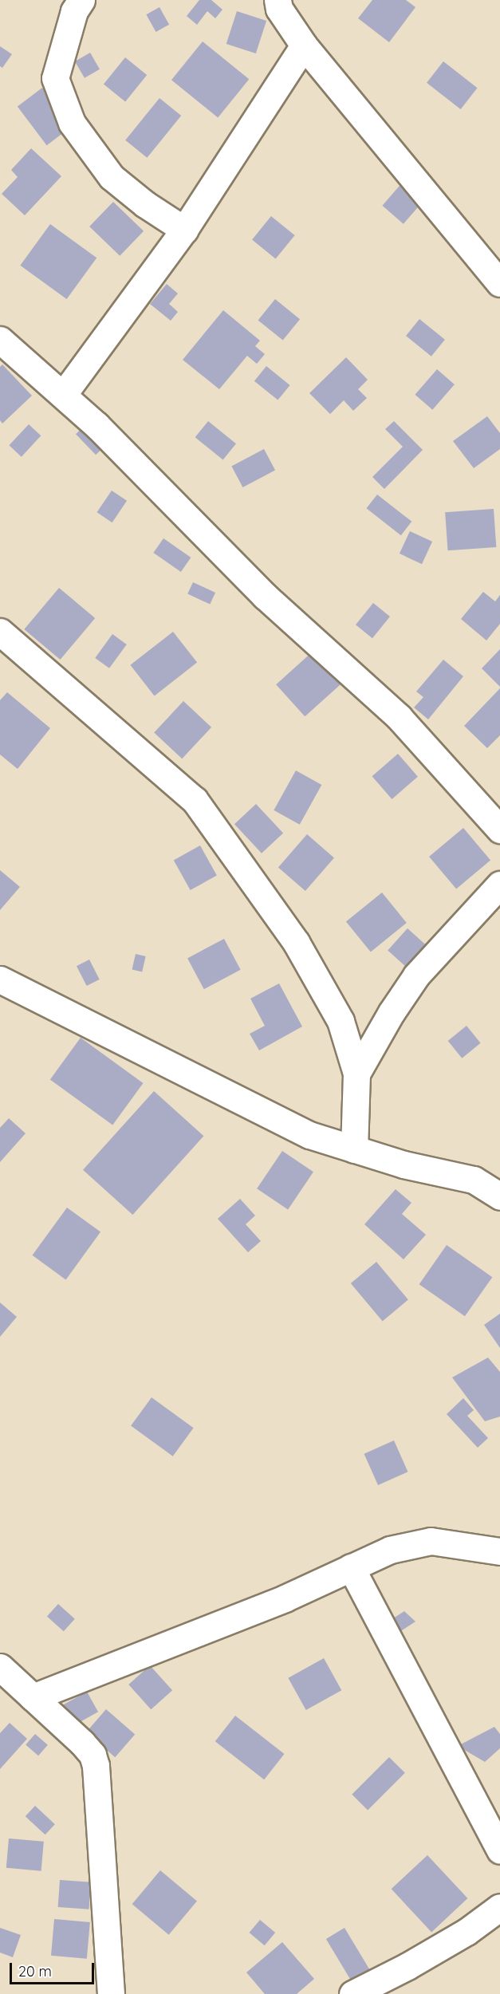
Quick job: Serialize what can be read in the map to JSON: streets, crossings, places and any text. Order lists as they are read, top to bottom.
{
  "scale_bar": "20 m"
}
